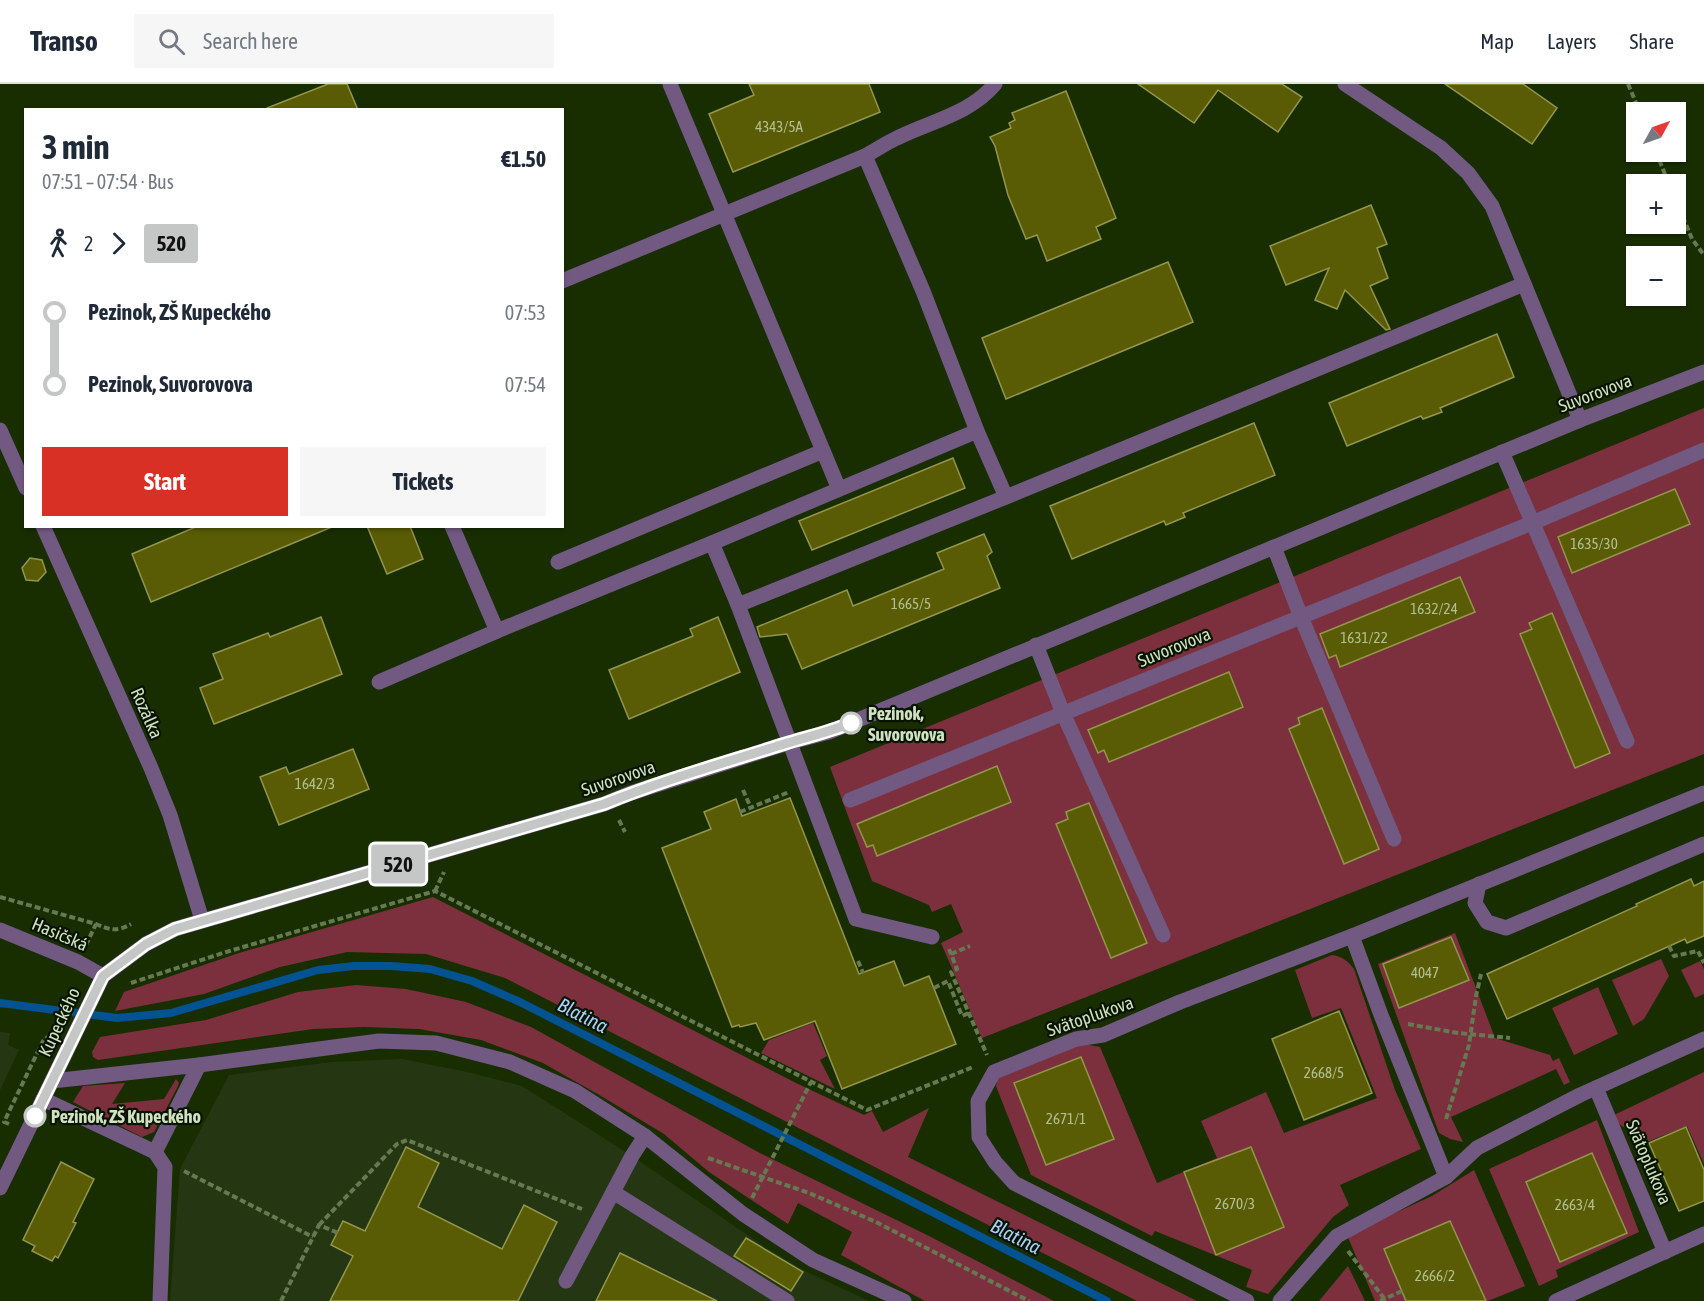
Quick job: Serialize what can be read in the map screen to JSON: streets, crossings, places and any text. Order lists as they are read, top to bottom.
{
  "streets": {
    "street": [
      "Suvorovova",
      "Rozálka",
      "Hasičská",
      "Svätoplukova",
      "Kupeckého"
    ]
  },
  "crossings": [
    ["Suvorovova", "Rozálka"],
    ["Suvorovova", "Kupeckého"],
    ["Rozálka", "Kupeckého"],
    ["Hasičská", "Kupeckého"]
  ],
  "water": ["Blatina"],
  "places": ["Pezinok, Suvorovova", "Pezinok, ZŠ Kupeckého"],
  "lines": ["bus line 520"],
  "house_numbers": [
    "4343/5A",
    "1635/30",
    "1665/5",
    "1632/24",
    "1631/22",
    "1642/3",
    "4047",
    "2668/5",
    "2671/1",
    "2670/3",
    "2663/4",
    "2666/2"
  ],
  "north": "top right",
  "page": {
    "header": "Transo",
    "search": "Search here",
    "nav": ["Map", "Layers", "Share"],
    "on_map": "520",
    "map_buttons": ["+", "−"],
    "heading": ["3 min", "07:51 – 07:54 · Bus", "€1.50"],
    "legs": ["2", "520"],
    "list": [
      {
        "name": "Pezinok, ZŠ Kupeckého",
        "value": "07:53"
      },
      {
        "name": "Pezinok, Suvorovova",
        "value": "07:54"
      }
    ],
    "buttons": ["Start", "Tickets"]
  }
}
